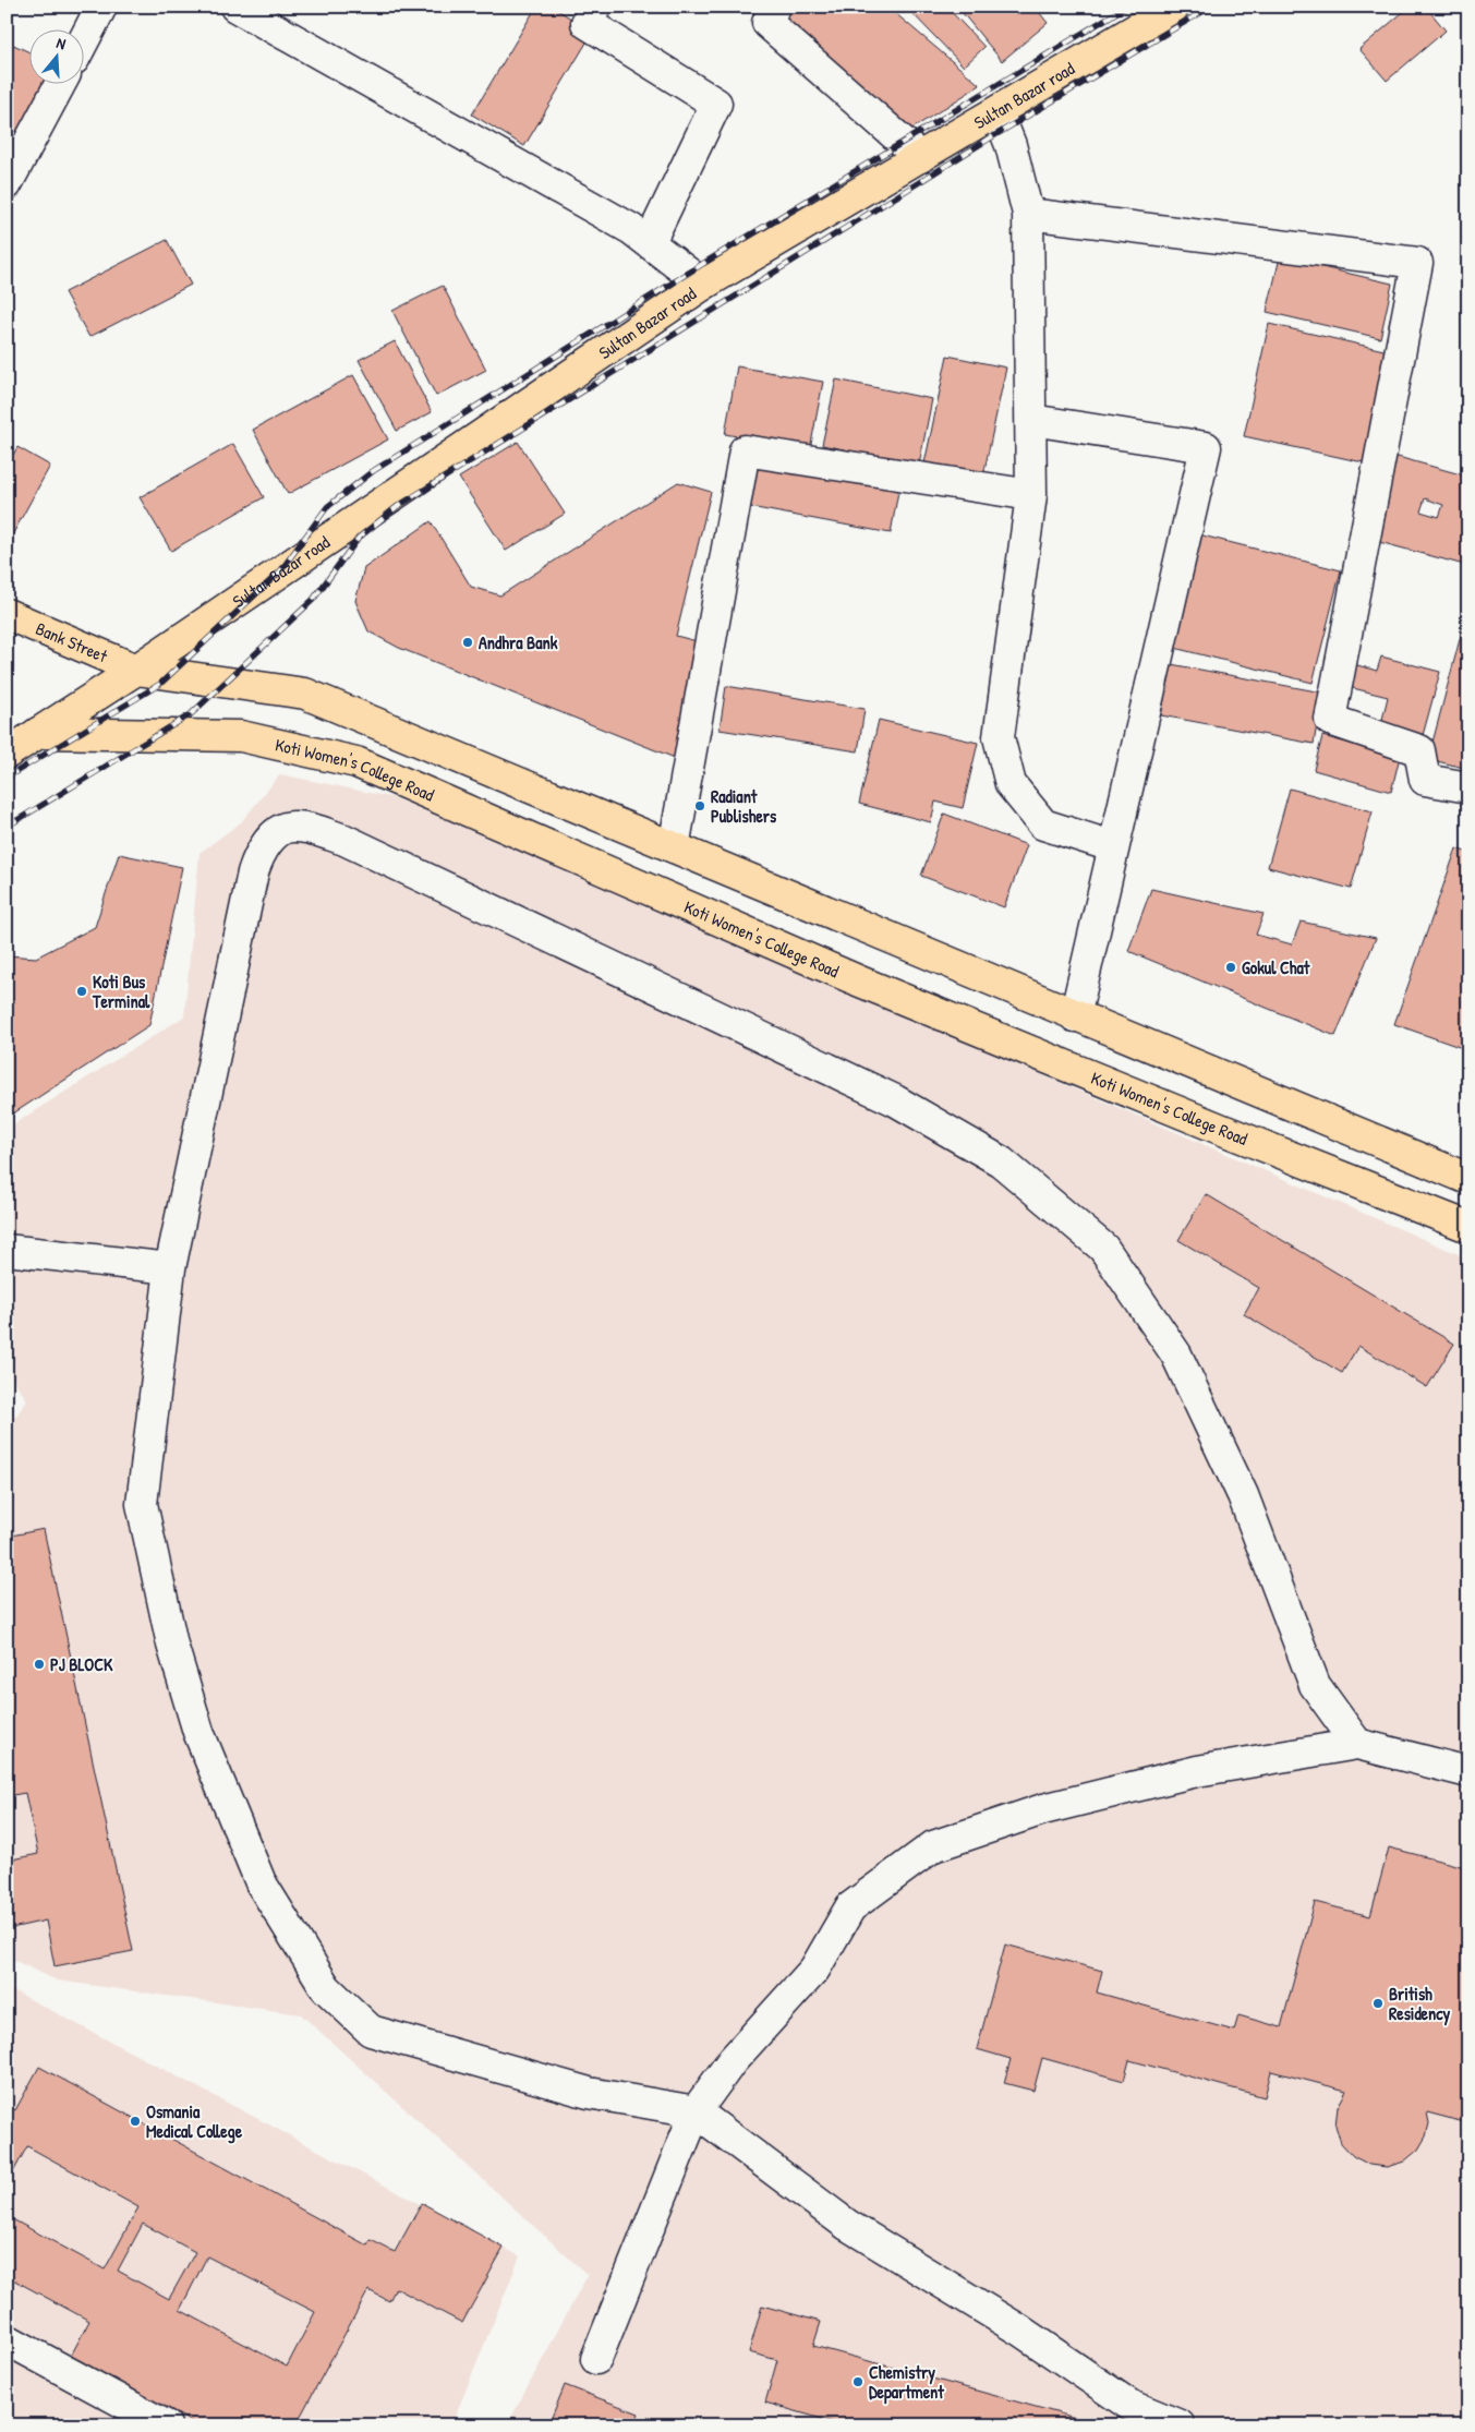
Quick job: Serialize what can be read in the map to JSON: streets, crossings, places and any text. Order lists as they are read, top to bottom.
{
  "streets": {
    "main road": ["Sultan Bazar road", "Bank Street", "Koti Women's College Road"]
  },
  "crossings": [
    ["Sultan Bazar road", "Bank Street"],
    ["Sultan Bazar road", "Koti Women's College Road"]
  ],
  "places": [
    "Andhra Bank",
    "Radiant Publishers",
    "Gokul Chat",
    "Koti Bus Terminal",
    "PJ BLOCK",
    "British Residency",
    "Osmania Medical College",
    "Chemistry Department"
  ],
  "north": "top"
}
